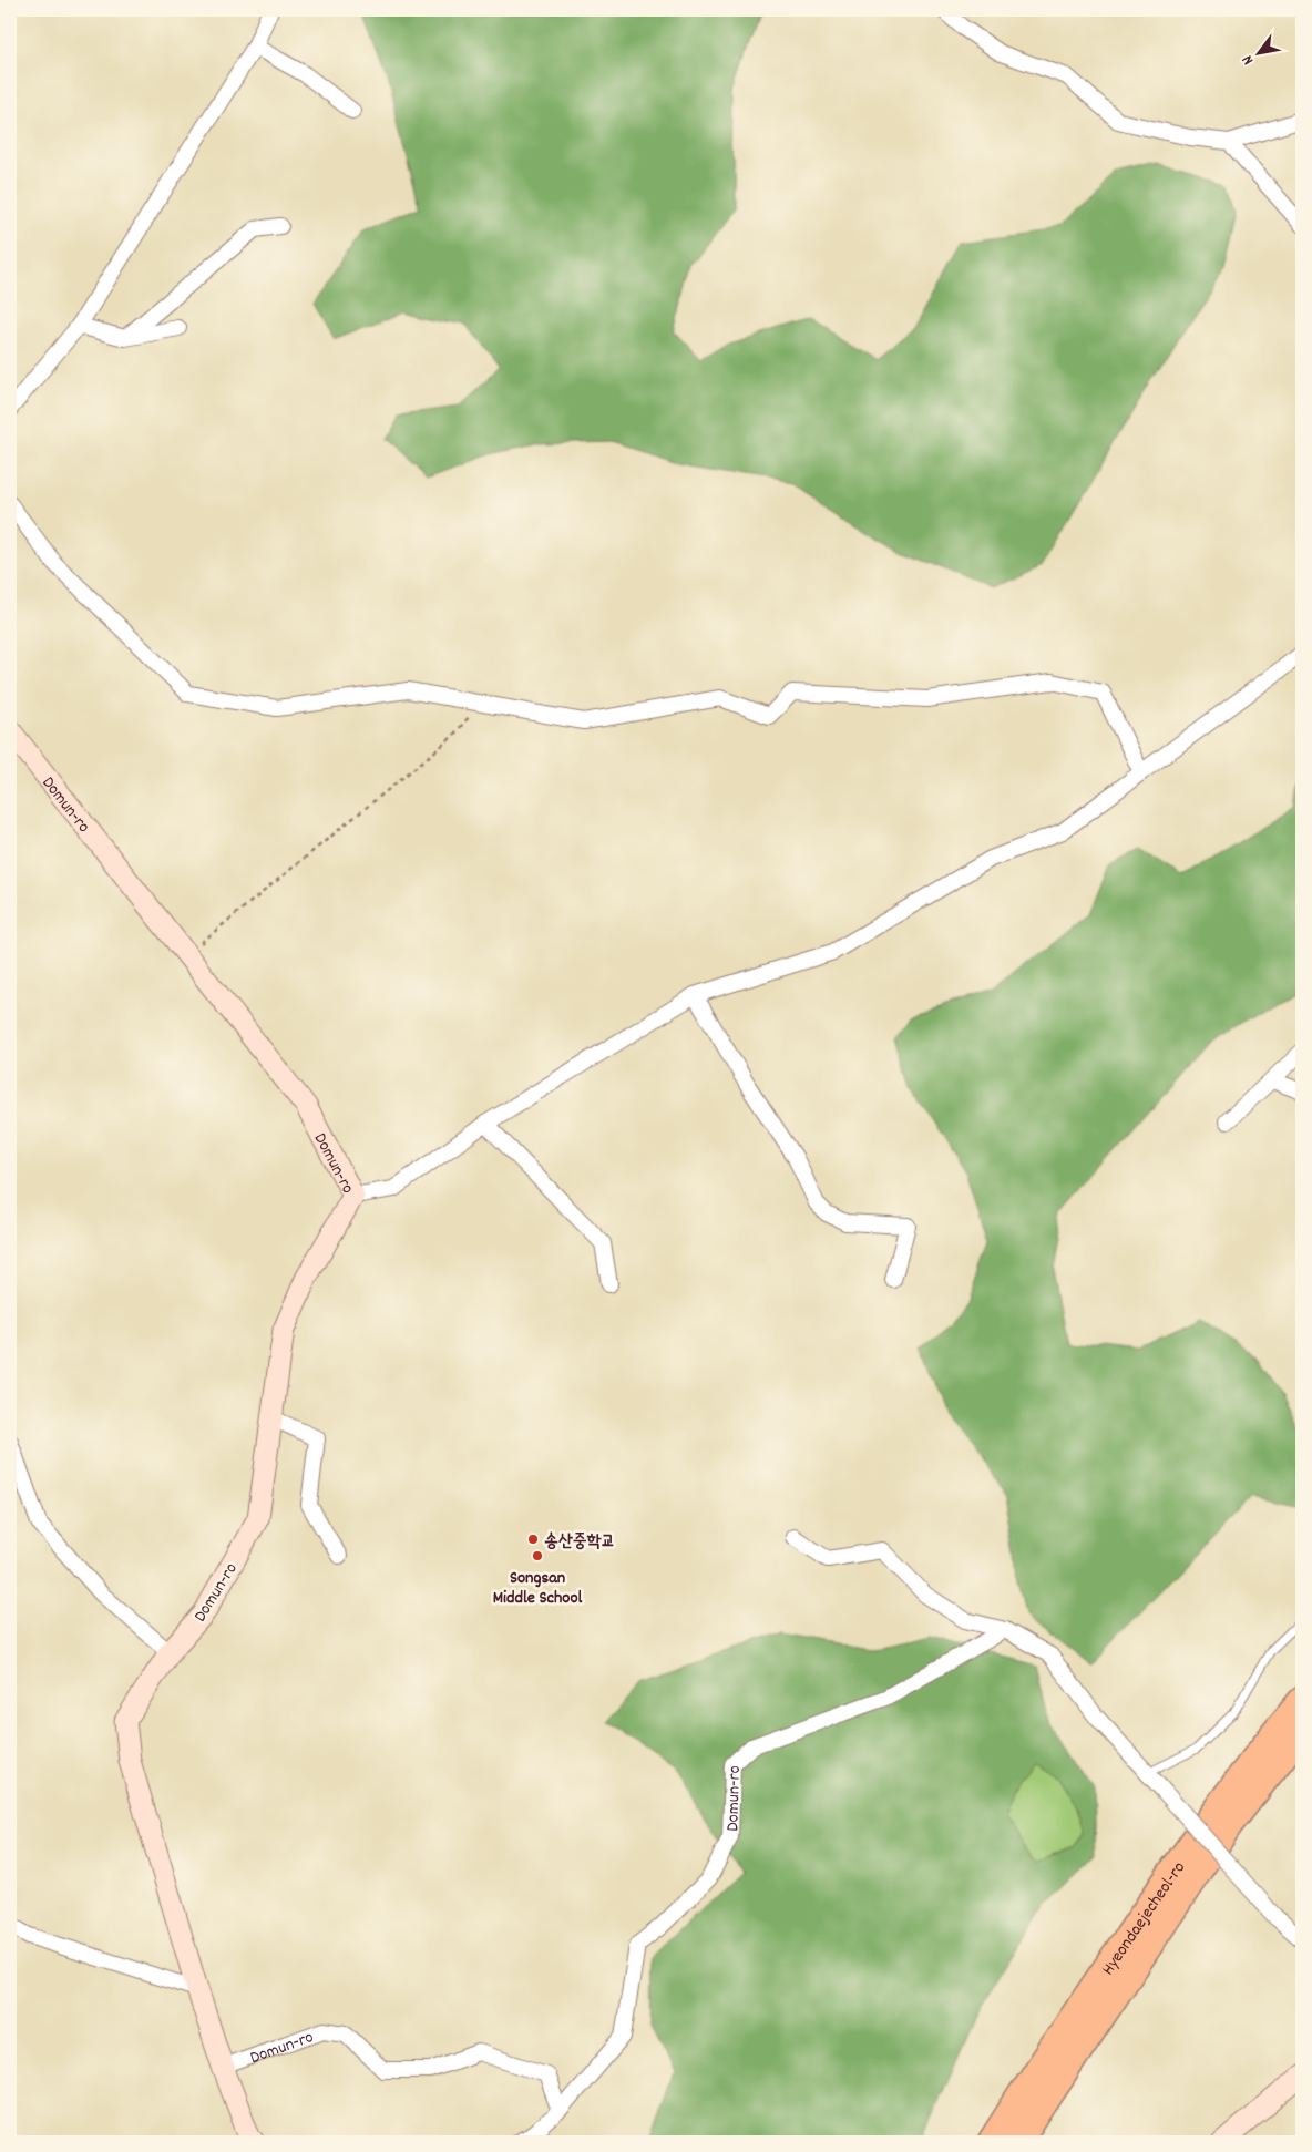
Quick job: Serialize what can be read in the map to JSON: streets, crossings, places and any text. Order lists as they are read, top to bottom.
{
  "streets": {
    "highway": ["Hyeondaejecheol-ro"],
    "street": ["Domun-ro"]
  },
  "places": ["송산중학교", "Songsan Middle School"],
  "north": "bottom left"
}
